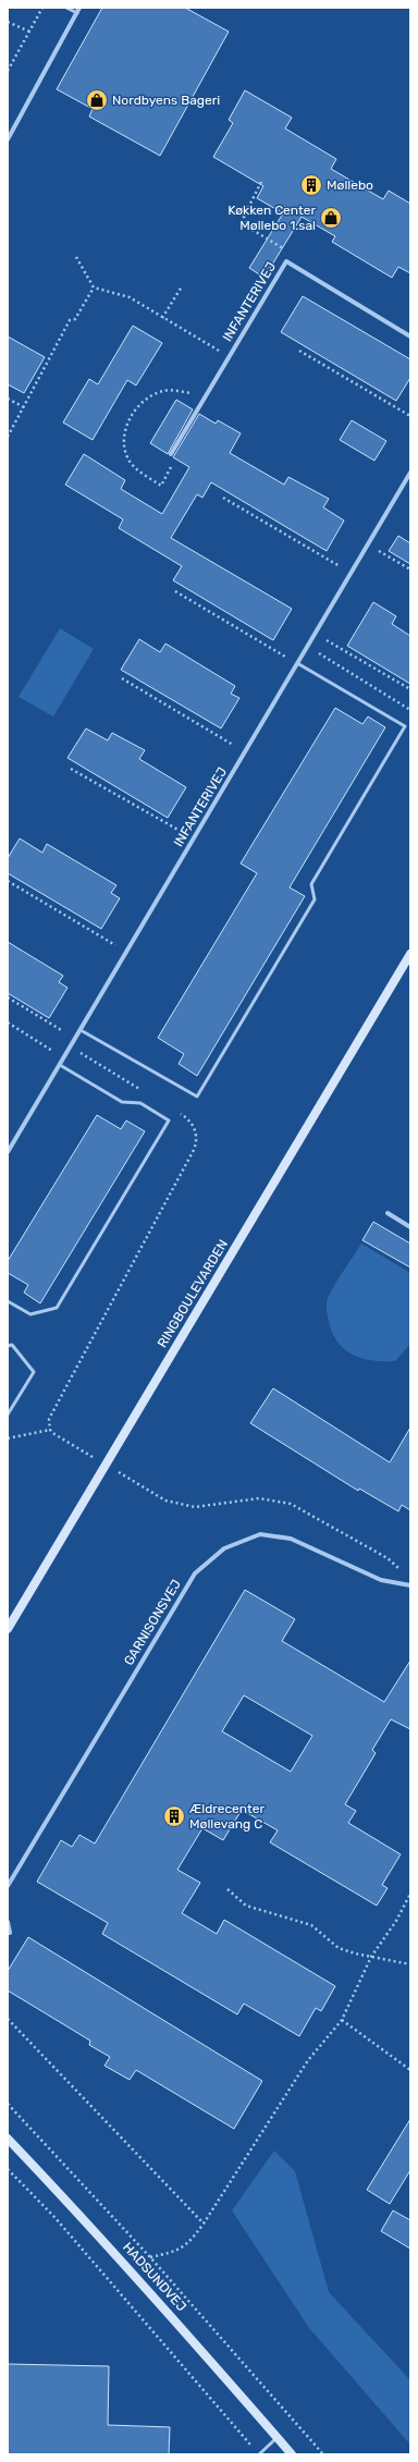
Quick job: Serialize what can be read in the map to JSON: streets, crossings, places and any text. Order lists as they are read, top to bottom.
{
  "streets": {
    "main road": ["RINGBOULEVARDEN", "HADSUNDVEJ"],
    "street": ["INFANTERIVEJ", "GARNISONSVEJ"]
  },
  "places": {
    "shop": ["Nordbyens Bageri", "Køkken Center Møllebo 1.sal"],
    "building": ["Møllebo", "Ældrecenter Møllevang C"]
  }
}
